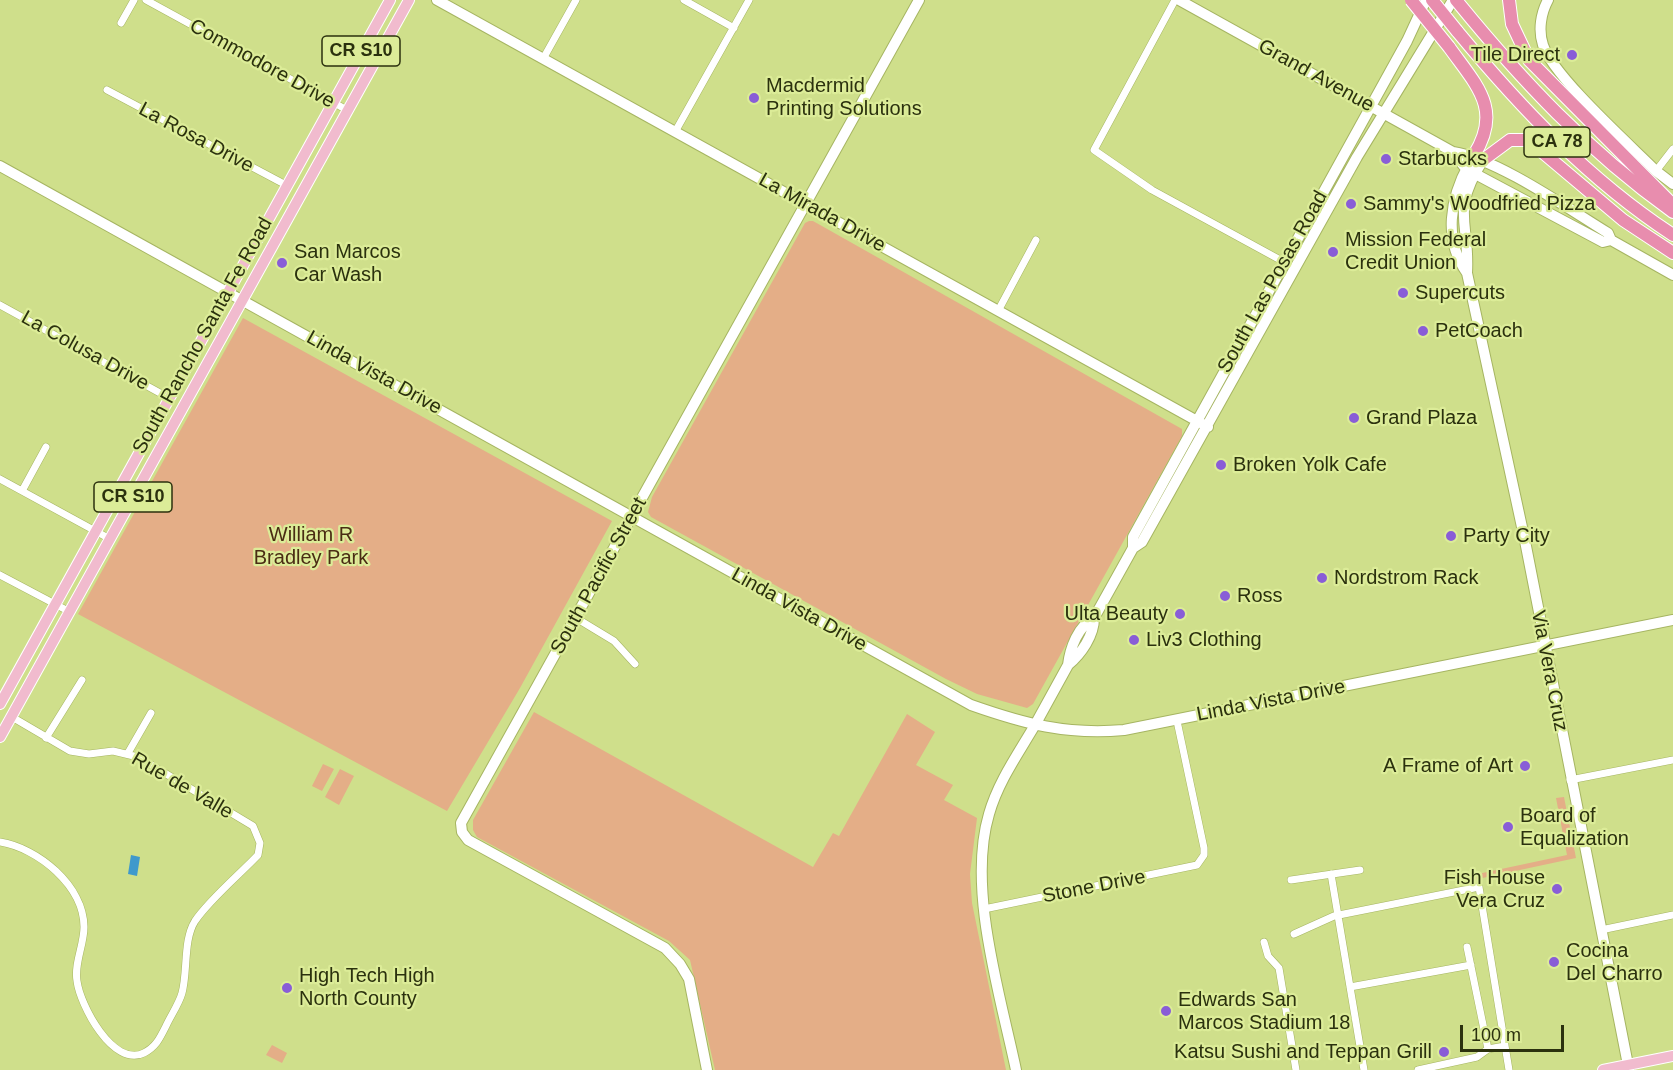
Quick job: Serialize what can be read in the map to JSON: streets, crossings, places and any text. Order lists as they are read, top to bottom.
{
  "streets": {
    "highway": ["CA 78"],
    "main road": [
      "CR S10",
      "Grand Avenue",
      "La Mirada Drive",
      "South Las Posas Road",
      "South Rancho Santa Fe Road",
      "Linda Vista Drive",
      "South Pacific Street",
      "Via Vera Cruz"
    ],
    "street": [
      "Commodore Drive",
      "La Rosa Drive",
      "La Colusa Drive",
      "Rue de Valle",
      "Stone Drive"
    ]
  },
  "crossings": [
    ["Commodore Drive", "South Rancho Santa Fe Road"],
    ["Grand Avenue", "South Las Posas Road"],
    ["Grand Avenue", "Via Vera Cruz"],
    ["La Rosa Drive", "South Rancho Santa Fe Road"],
    ["CA 78", "South Las Posas Road"],
    ["La Mirada Drive", "South Las Posas Road"],
    ["La Mirada Drive", "South Pacific Street"],
    ["South Las Posas Road", "Linda Vista Drive"],
    ["South Las Posas Road", "Stone Drive"],
    ["South Rancho Santa Fe Road", "La Colusa Drive"],
    ["South Rancho Santa Fe Road", "Linda Vista Drive"],
    ["South Rancho Santa Fe Road", "Rue de Valle"],
    ["Linda Vista Drive", "South Pacific Street"],
    ["Linda Vista Drive", "Via Vera Cruz"],
    ["Linda Vista Drive", "Stone Drive"]
  ],
  "parks": ["William R Bradley Park"],
  "places": [
    "Tile Direct",
    "Macdermid Printing Solutions",
    "Starbucks",
    "Sammy's Woodfried Pizza",
    "Mission Federal Credit Union",
    "San Marcos Car Wash",
    "Supercuts",
    "PetCoach",
    "Grand Plaza",
    "Broken Yolk Cafe",
    "Party City",
    "Nordstrom Rack",
    "Ross",
    "Ulta Beauty",
    "Liv3 Clothing",
    "A Frame of Art",
    "Board of Equalization",
    "Fish House Vera Cruz",
    "Cocina Del Charro",
    "High Tech High North County",
    "Edwards San Marcos Stadium 18",
    "Katsu Sushi and Teppan Grill"
  ],
  "scale_bar": "100 m"
}
